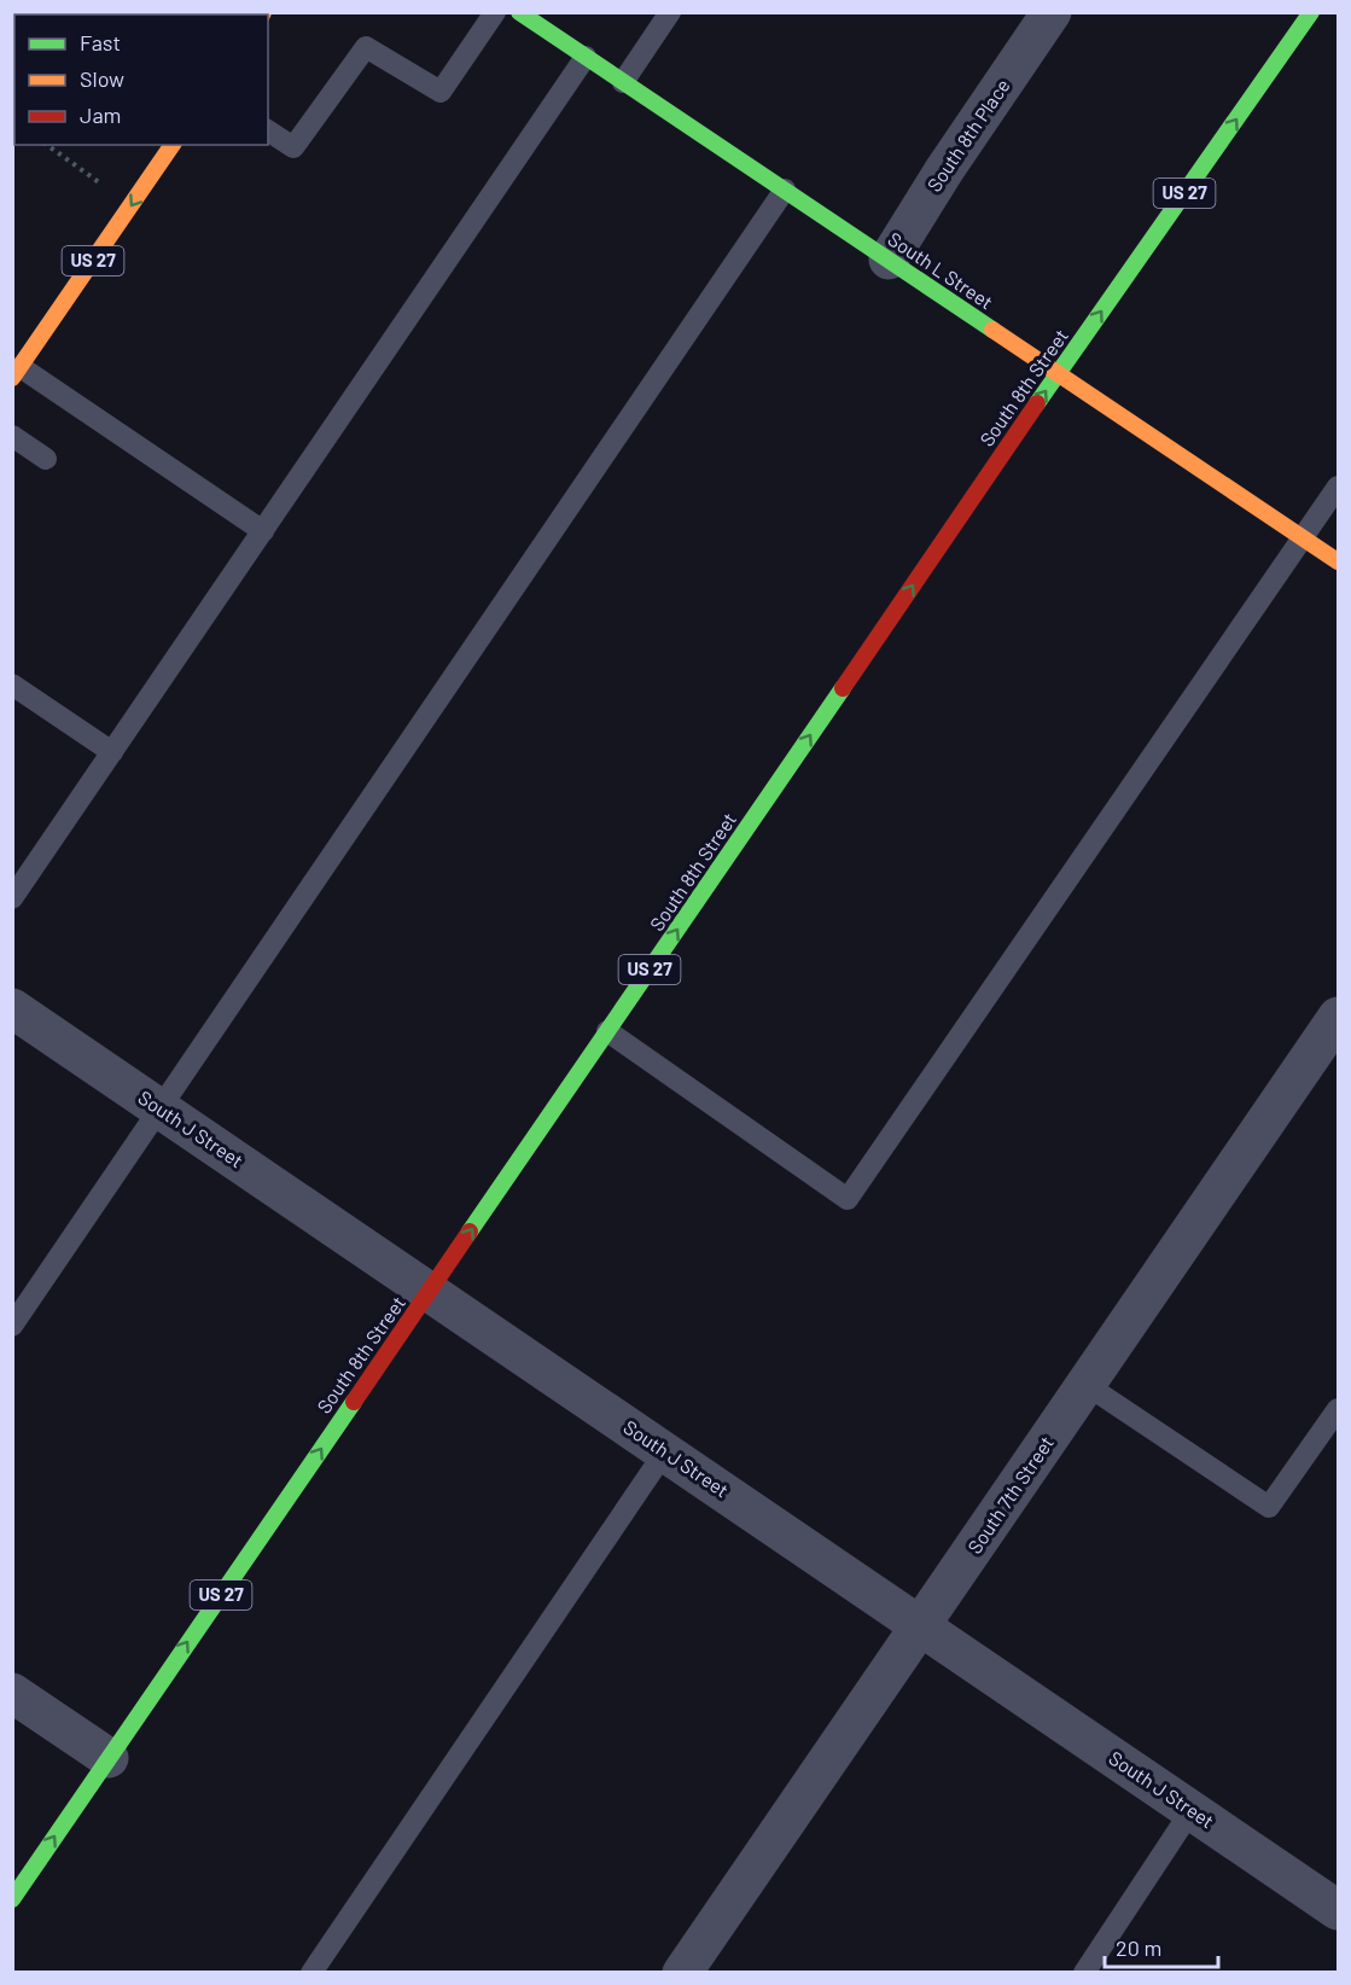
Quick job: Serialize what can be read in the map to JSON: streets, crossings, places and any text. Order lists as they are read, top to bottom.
{
  "streets": {
    "main road": ["US 27", "South L Street", "South 8th Street"],
    "street": ["South 8th Place", "South J Street", "South 7th Street"]
  },
  "crossings": [
    ["South 8th Place", "South L Street"],
    ["South L Street", "South 8th Street"],
    ["South 8th Street", "South J Street"],
    ["South J Street", "South 7th Street"]
  ],
  "one_way": ["South 8th Street"],
  "legend": ["Fast", "Slow", "Jam"],
  "scale_bar": "20 m"
}
